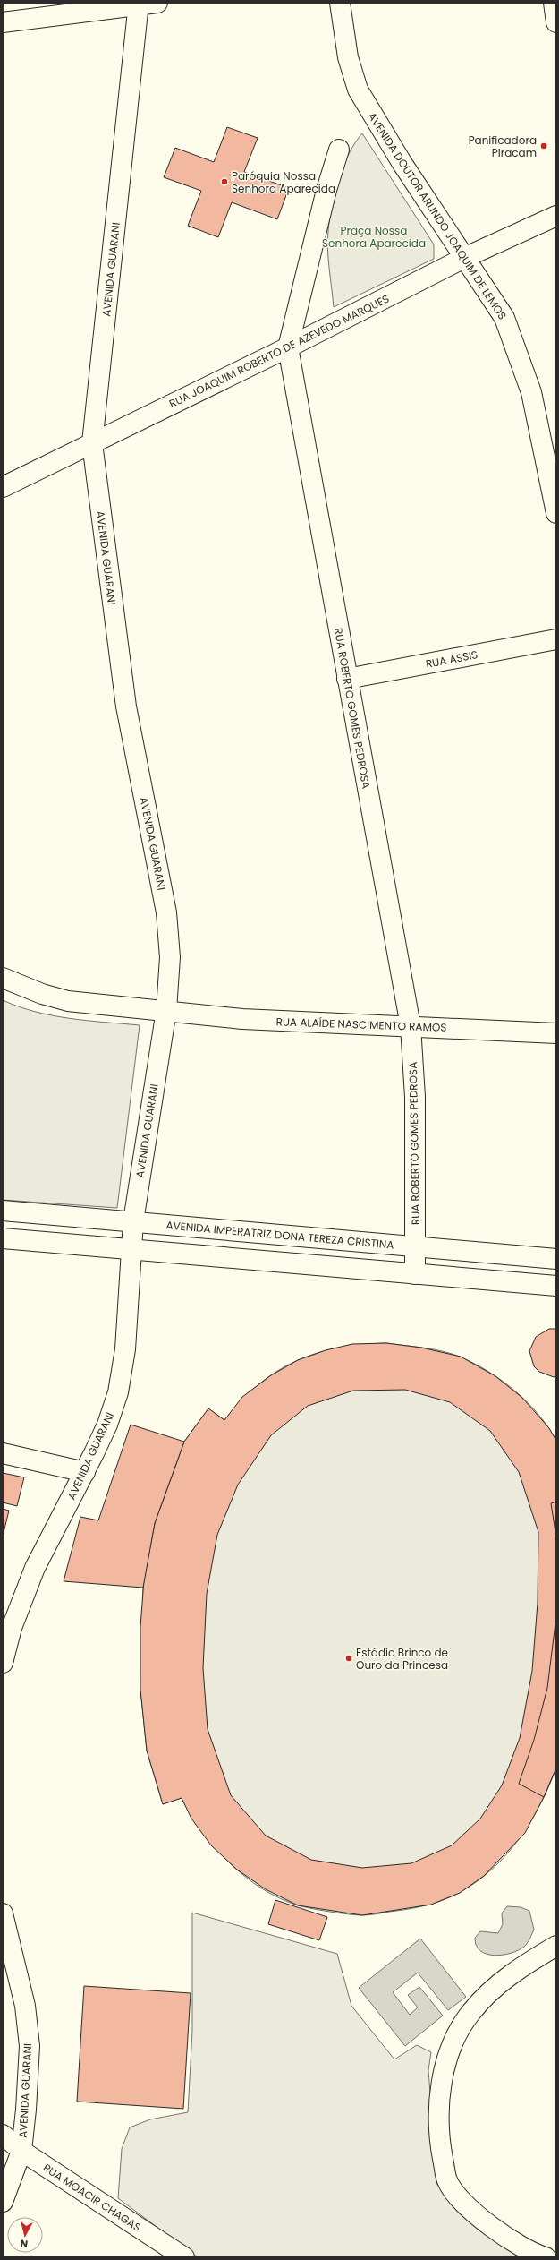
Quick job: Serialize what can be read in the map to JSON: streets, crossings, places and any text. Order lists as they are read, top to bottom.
{
  "streets": {
    "street": [
      "AVENIDA DOUTOR ARLINDO JOAQUIM DE LEMOS",
      "AVENIDA GUARANI",
      "RUA JOAQUIM ROBERTO DE AZEVEDO MARQUES",
      "RUA ASSIS",
      "RUA ROBERTO GOMES PEDROSA",
      "RUA ALAÍDE NASCIMENTO RAMOS",
      "AVENIDA IMPERATRIZ DONA TEREZA CRISTINA",
      "RUA MOACIR CHAGAS"
    ]
  },
  "crossings": [
    ["AVENIDA DOUTOR ARLINDO JOAQUIM DE LEMOS", "RUA JOAQUIM ROBERTO DE AZEVEDO MARQUES"],
    ["AVENIDA GUARANI", "RUA JOAQUIM ROBERTO DE AZEVEDO MARQUES"],
    ["AVENIDA GUARANI", "RUA ALAÍDE NASCIMENTO RAMOS"],
    ["AVENIDA GUARANI", "AVENIDA IMPERATRIZ DONA TEREZA CRISTINA"],
    ["AVENIDA GUARANI", "RUA MOACIR CHAGAS"],
    ["RUA JOAQUIM ROBERTO DE AZEVEDO MARQUES", "RUA ROBERTO GOMES PEDROSA"],
    ["RUA ASSIS", "RUA ROBERTO GOMES PEDROSA"],
    ["RUA ROBERTO GOMES PEDROSA", "RUA ALAÍDE NASCIMENTO RAMOS"],
    ["RUA ROBERTO GOMES PEDROSA", "AVENIDA IMPERATRIZ DONA TEREZA CRISTINA"]
  ],
  "parks": ["Praça Nossa Senhora Aparecida"],
  "places": ["Panificadora Piracam", "Paróquia Nossa Senhora Aparecida", "Estádio Brinco de Ouro da Princesa"],
  "north": "bottom"
}
